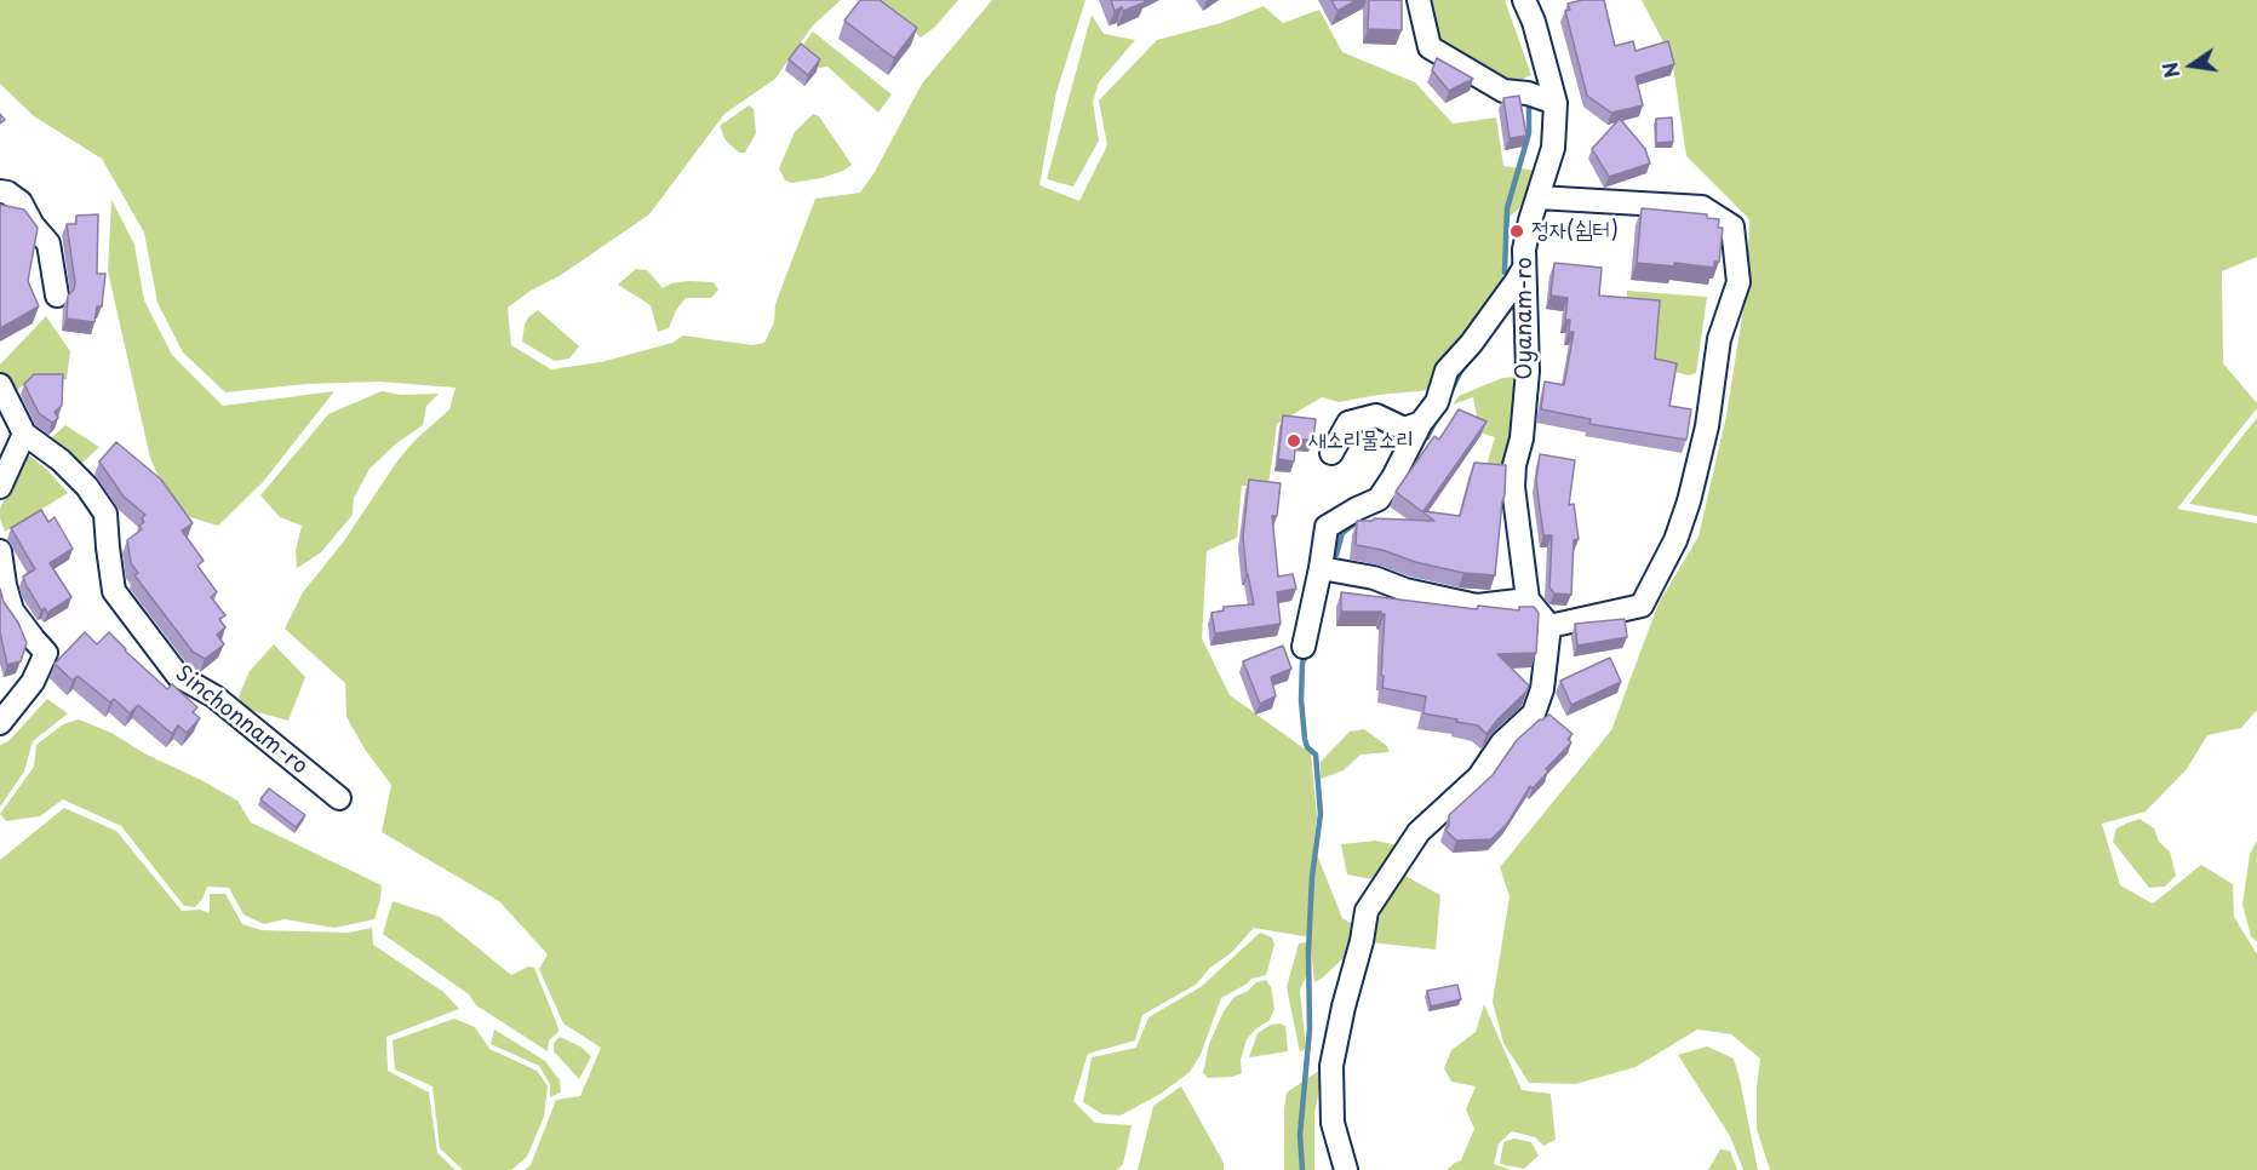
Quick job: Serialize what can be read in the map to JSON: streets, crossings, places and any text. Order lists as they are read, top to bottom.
{
  "streets": {
    "street": ["Oyanam-ro", "Sinchonnam-ro"]
  },
  "places": ["정자(쉼터)", "새소리물소리"],
  "north": "left"
}
